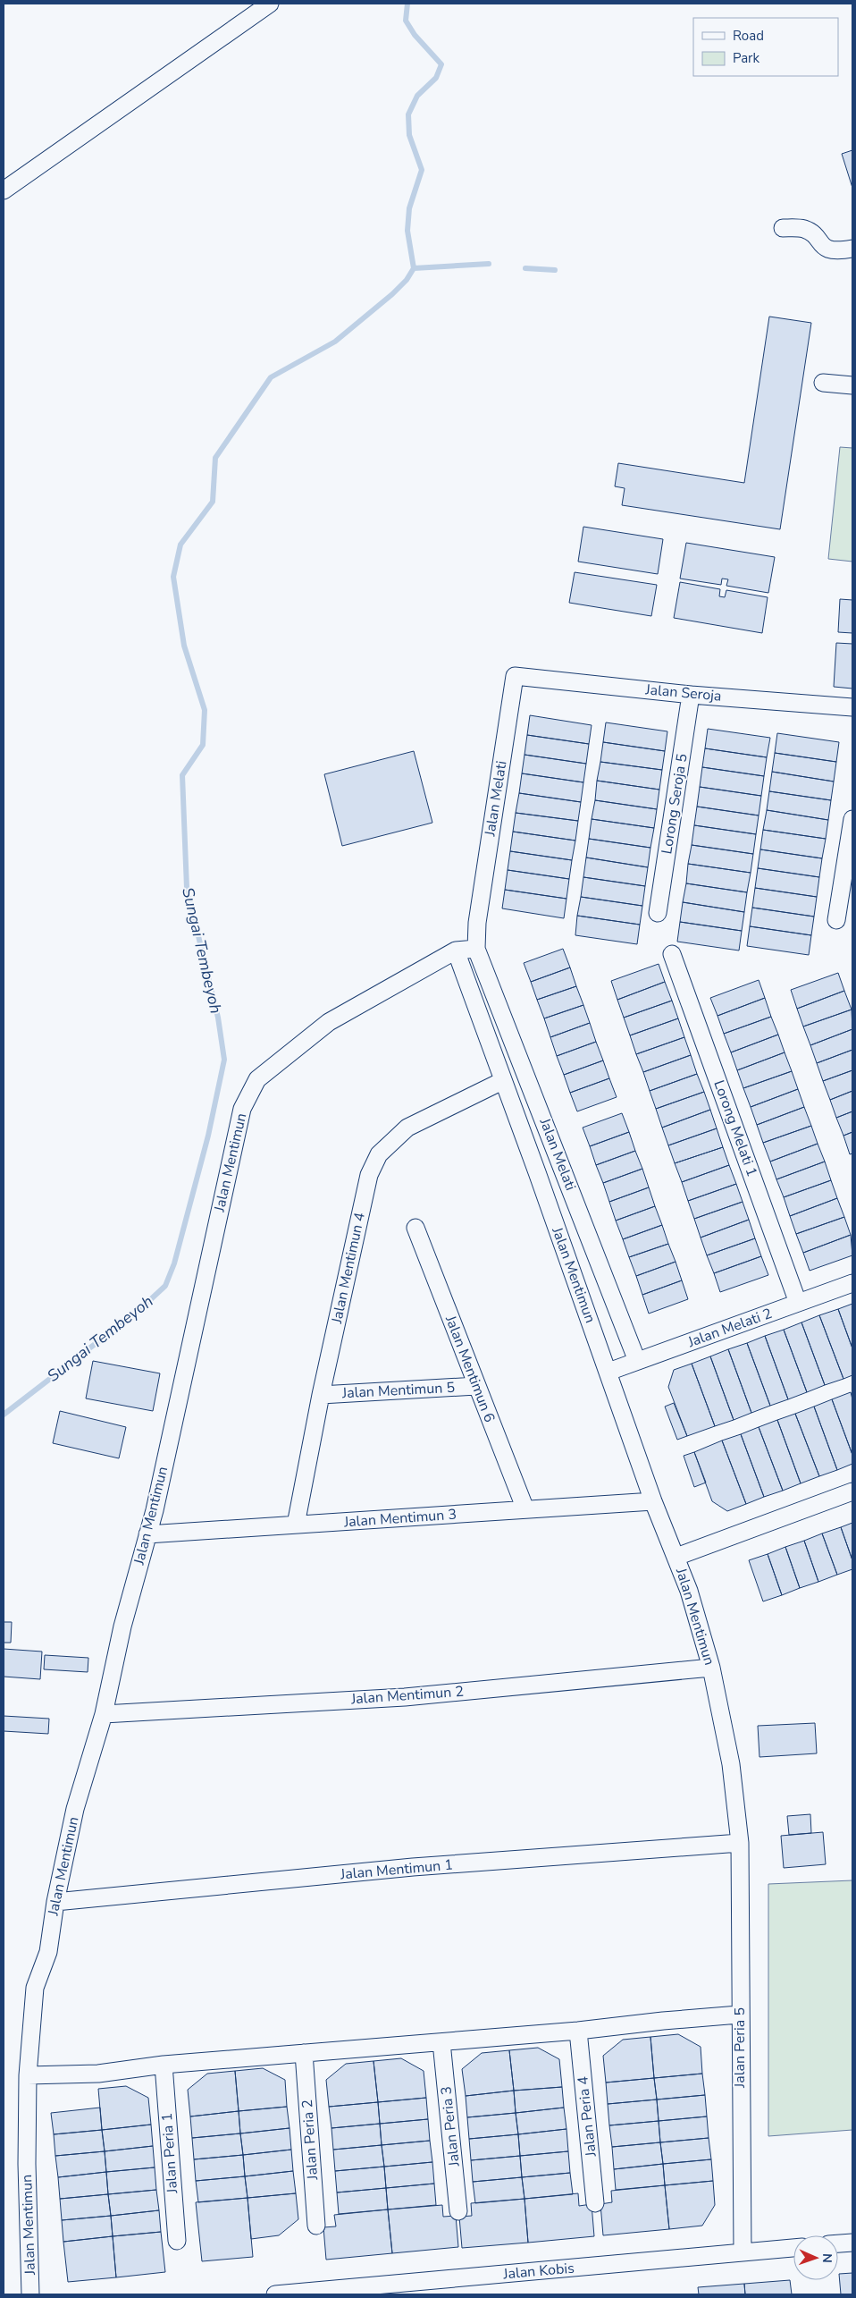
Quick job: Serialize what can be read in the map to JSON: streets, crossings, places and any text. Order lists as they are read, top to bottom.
{
  "streets": {
    "street": [
      "Jalan Seroja",
      "Jalan Melati",
      "Lorong Seroja 5",
      "Lorong Melati 1",
      "Jalan Mentimun",
      "Jalan Mentimun 4",
      "Jalan Melati 2",
      "Jalan Mentimun 6",
      "Jalan Mentimun 5",
      "Jalan Mentimun 3",
      "Jalan Mentimun 2",
      "Jalan Mentimun 1",
      "Jalan Peria 5",
      "Jalan Peria 4",
      "Jalan Peria 3",
      "Jalan Peria 2",
      "Jalan Peria 1",
      "Jalan Kobis"
    ]
  },
  "crossings": [
    ["Jalan Seroja", "Jalan Melati"],
    ["Jalan Seroja", "Lorong Seroja 5"],
    ["Jalan Melati", "Jalan Melati 2"],
    ["Lorong Melati 1", "Jalan Melati 2"],
    ["Jalan Mentimun", "Jalan Mentimun 4"],
    ["Jalan Mentimun", "Jalan Melati 2"],
    ["Jalan Mentimun", "Jalan Mentimun 3"],
    ["Jalan Mentimun", "Jalan Mentimun 2"],
    ["Jalan Mentimun", "Jalan Mentimun 1"],
    ["Jalan Mentimun", "Jalan Peria 5"],
    ["Jalan Mentimun 4", "Jalan Mentimun 5"],
    ["Jalan Mentimun 4", "Jalan Mentimun 3"],
    ["Jalan Mentimun 6", "Jalan Mentimun 5"],
    ["Jalan Mentimun 6", "Jalan Mentimun 3"],
    ["Jalan Mentimun 1", "Jalan Peria 5"],
    ["Jalan Peria 5", "Jalan Kobis"]
  ],
  "water": ["Sungai Tembeyoh"],
  "legend": ["Road", "Park"],
  "north": "right"
}
